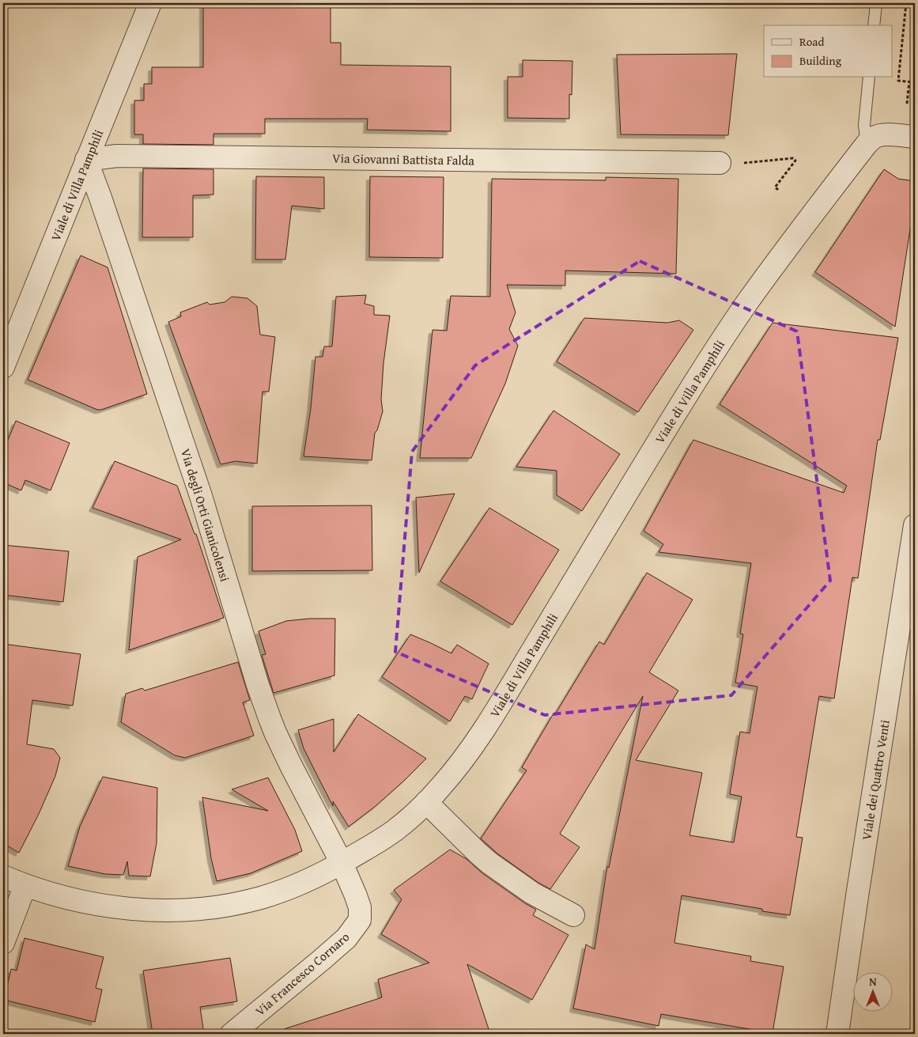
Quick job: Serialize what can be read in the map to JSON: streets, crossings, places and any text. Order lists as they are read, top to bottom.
{
  "streets": {
    "street": [
      "Via Giovanni Battista Falda",
      "Viale di Villa Pamphili",
      "Via degli Orti Gianicolensi",
      "Viale dei Quattro Venti",
      "Via Francesco Cornaro"
    ]
  },
  "crossings": [
    ["Via Giovanni Battista Falda", "Viale di Villa Pamphili"],
    ["Via Giovanni Battista Falda", "Via degli Orti Gianicolensi"],
    ["Viale di Villa Pamphili", "Via degli Orti Gianicolensi"],
    ["Viale di Villa Pamphili", "Via Francesco Cornaro"],
    ["Via degli Orti Gianicolensi", "Via Francesco Cornaro"]
  ],
  "legend": ["Road", "Building"],
  "north": "top"
}
